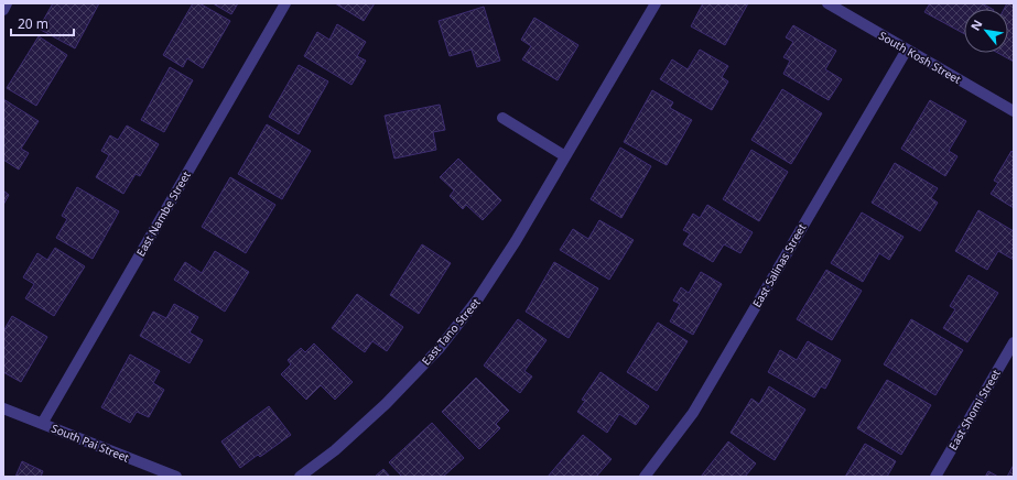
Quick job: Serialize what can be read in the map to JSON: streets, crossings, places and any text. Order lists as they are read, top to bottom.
{
  "streets": {
    "street": [
      "South Kosh Street",
      "East Nambe Street",
      "East Salinas Street",
      "East Tano Street",
      "East Shomi Street",
      "South Pai Street"
    ]
  },
  "crossings": [
    ["South Kosh Street", "East Salinas Street"],
    ["East Nambe Street", "South Pai Street"]
  ],
  "scale_bar": "20 m",
  "north": "top left"
}
